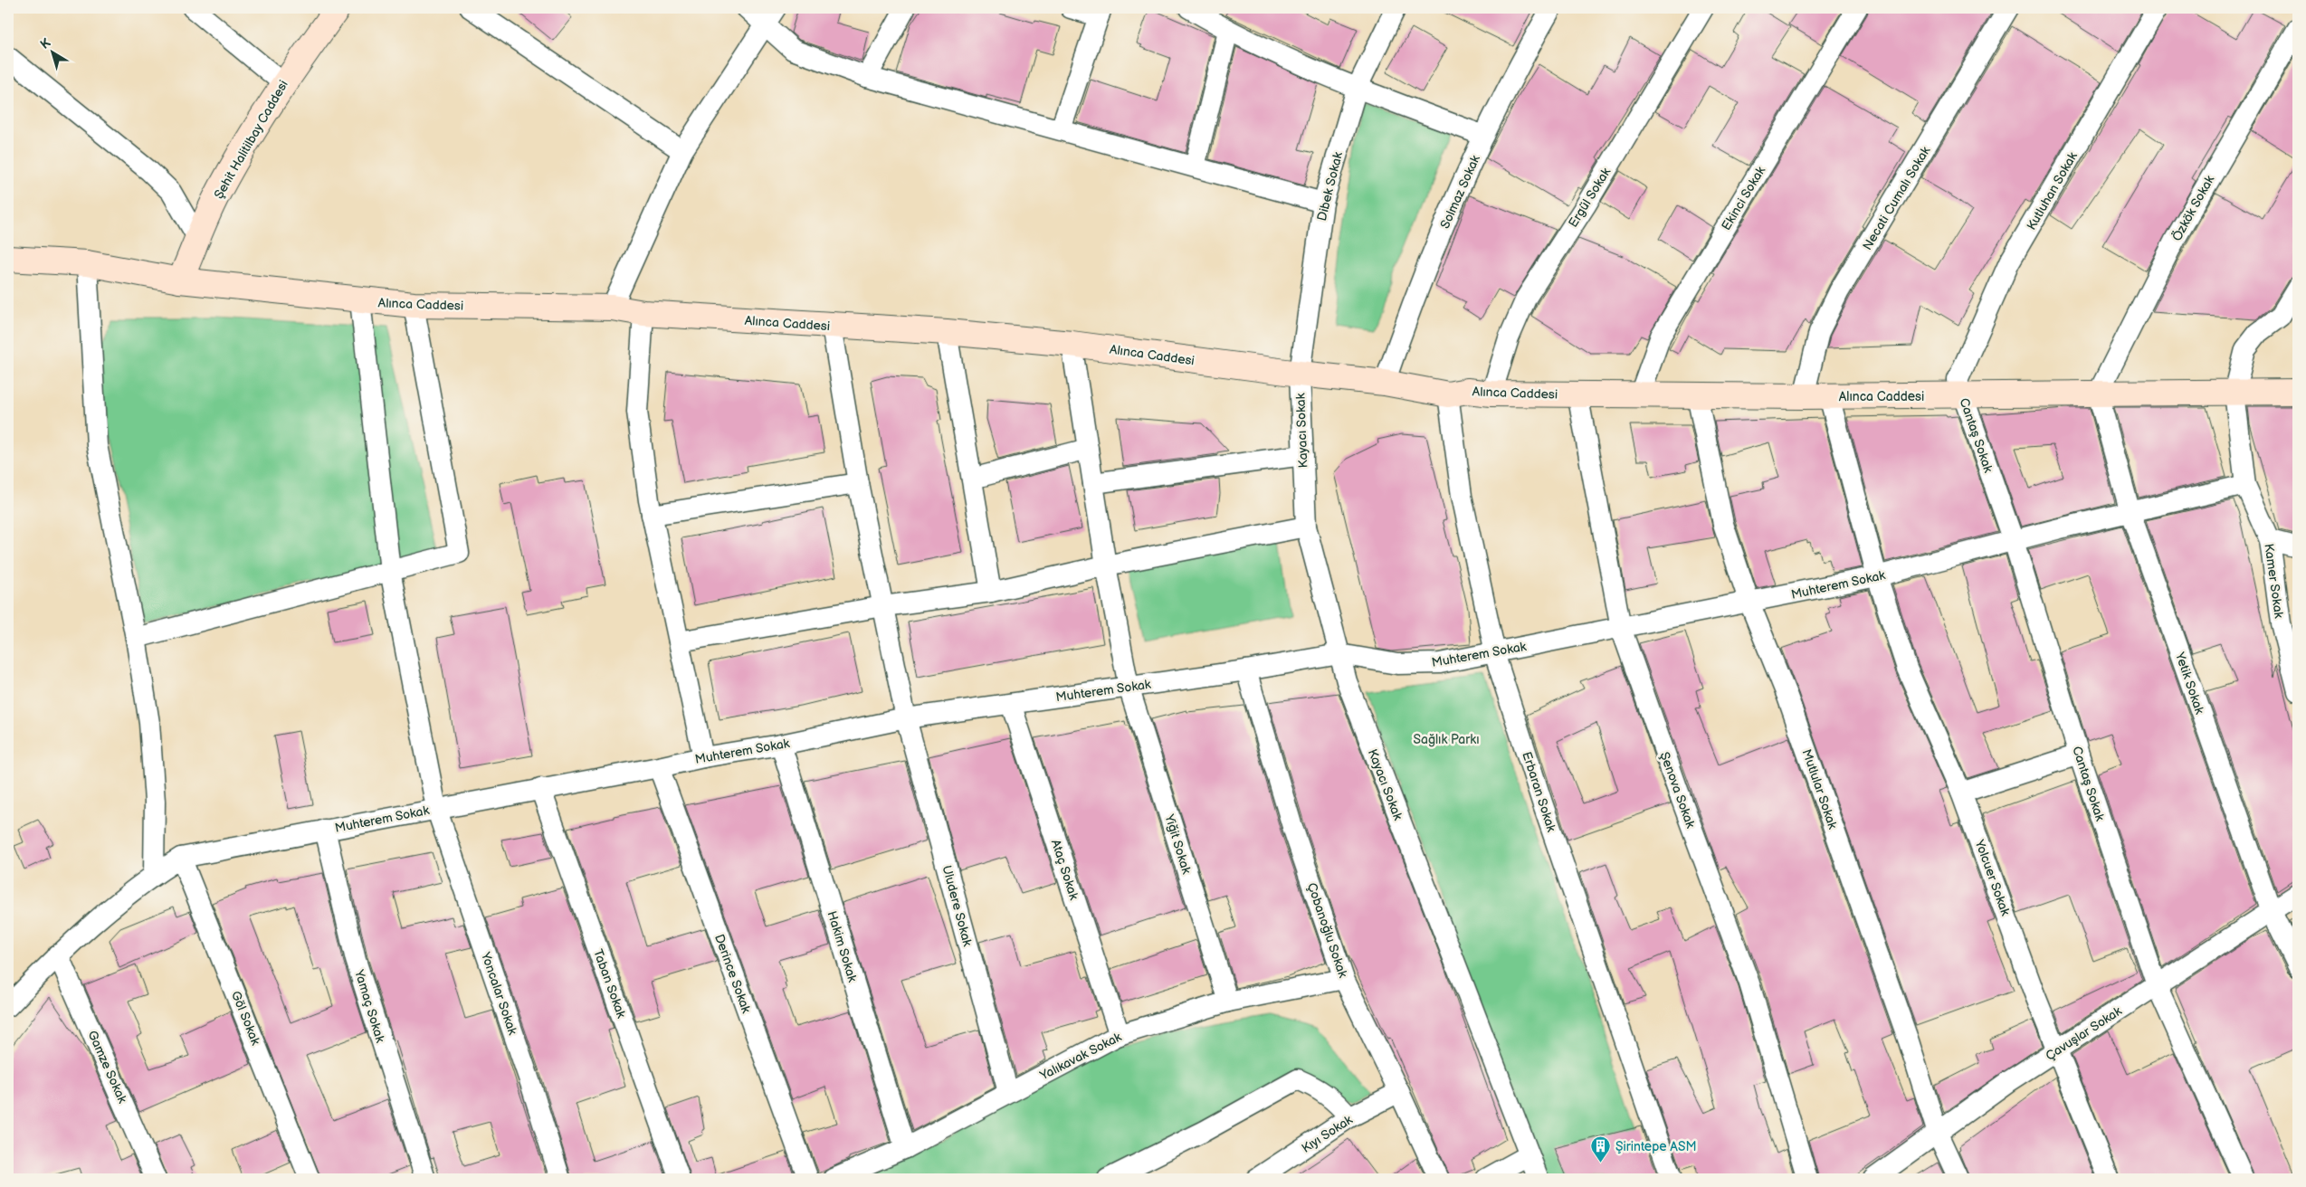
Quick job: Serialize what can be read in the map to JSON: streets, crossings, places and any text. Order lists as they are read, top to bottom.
{
  "streets": {
    "main road": ["Şehit Halitilbay Caddesi", "Alınca Caddesi"],
    "street": [
      "Dibek Sokak",
      "Kutluhan Sokak",
      "Solmaz Sokak",
      "Ergül Sokak",
      "Ekinci Sokak",
      "Necati Cumalı Sokak",
      "Özkök Sokak",
      "Kayacı Sokak",
      "Cantaş Sokak",
      "Kamer Sokak",
      "Muhterem Sokak",
      "Yetik Sokak",
      "Mutlular Sokak",
      "Şenova Sokak",
      "Erbaran Sokak",
      "Yiğit Sokak",
      "Ataç Sokak",
      "Yolcuer Sokak",
      "Uludere Sokak",
      "Çobanoğlu Sokak",
      "Hakim Sokak",
      "Derince Sokak",
      "Taban Sokak",
      "Yoncalar Sokak",
      "Yamaç Sokak",
      "Göl Sokak",
      "Çavuşlar Sokak",
      "Yalıkavak Sokak",
      "Gamze Sokak",
      "Kıyı Sokak"
    ]
  },
  "crossings": [
    ["Şehit Halitilbay Caddesi", "Alınca Caddesi"],
    ["Dibek Sokak", "Alınca Caddesi"],
    ["Dibek Sokak", "Kayacı Sokak"],
    ["Kutluhan Sokak", "Alınca Caddesi"],
    ["Kutluhan Sokak", "Cantaş Sokak"],
    ["Solmaz Sokak", "Alınca Caddesi"],
    ["Ergül Sokak", "Alınca Caddesi"],
    ["Ekinci Sokak", "Alınca Caddesi"],
    ["Necati Cumalı Sokak", "Alınca Caddesi"],
    ["Özkök Sokak", "Alınca Caddesi"],
    ["Özkök Sokak", "Yetik Sokak"],
    ["Alınca Caddesi", "Kayacı Sokak"],
    ["Alınca Caddesi", "Cantaş Sokak"],
    ["Alınca Caddesi", "Kamer Sokak"],
    ["Alınca Caddesi", "Yetik Sokak"],
    ["Alınca Caddesi", "Mutlular Sokak"],
    ["Alınca Caddesi", "Şenova Sokak"],
    ["Alınca Caddesi", "Erbaran Sokak"],
    ["Alınca Caddesi", "Yiğit Sokak"],
    ["Alınca Caddesi", "Yolcuer Sokak"],
    ["Alınca Caddesi", "Uludere Sokak"],
    ["Alınca Caddesi", "Yoncalar Sokak"],
    ["Kayacı Sokak", "Muhterem Sokak"],
    ["Cantaş Sokak", "Muhterem Sokak"],
    ["Cantaş Sokak", "Çavuşlar Sokak"],
    ["Kamer Sokak", "Muhterem Sokak"],
    ["Muhterem Sokak", "Yetik Sokak"],
    ["Muhterem Sokak", "Mutlular Sokak"],
    ["Muhterem Sokak", "Şenova Sokak"],
    ["Muhterem Sokak", "Erbaran Sokak"],
    ["Muhterem Sokak", "Yiğit Sokak"],
    ["Muhterem Sokak", "Ataç Sokak"],
    ["Muhterem Sokak", "Yolcuer Sokak"],
    ["Muhterem Sokak", "Uludere Sokak"],
    ["Muhterem Sokak", "Çobanoğlu Sokak"],
    ["Muhterem Sokak", "Hakim Sokak"],
    ["Muhterem Sokak", "Derince Sokak"],
    ["Muhterem Sokak", "Taban Sokak"],
    ["Muhterem Sokak", "Yoncalar Sokak"],
    ["Muhterem Sokak", "Yamaç Sokak"],
    ["Muhterem Sokak", "Göl Sokak"],
    ["Muhterem Sokak", "Gamze Sokak"],
    ["Yetik Sokak", "Çavuşlar Sokak"],
    ["Mutlular Sokak", "Çavuşlar Sokak"],
    ["Yiğit Sokak", "Yalıkavak Sokak"],
    ["Ataç Sokak", "Yalıkavak Sokak"],
    ["Yolcuer Sokak", "Çavuşlar Sokak"],
    ["Uludere Sokak", "Yalıkavak Sokak"],
    ["Çobanoğlu Sokak", "Yalıkavak Sokak"],
    ["Çobanoğlu Sokak", "Kıyı Sokak"],
    ["Hakim Sokak", "Yalıkavak Sokak"]
  ],
  "parks": ["Sağlık Parkı"],
  "places": {
    "building": ["Şirintepe ASM"]
  },
  "north": "top left"
}
